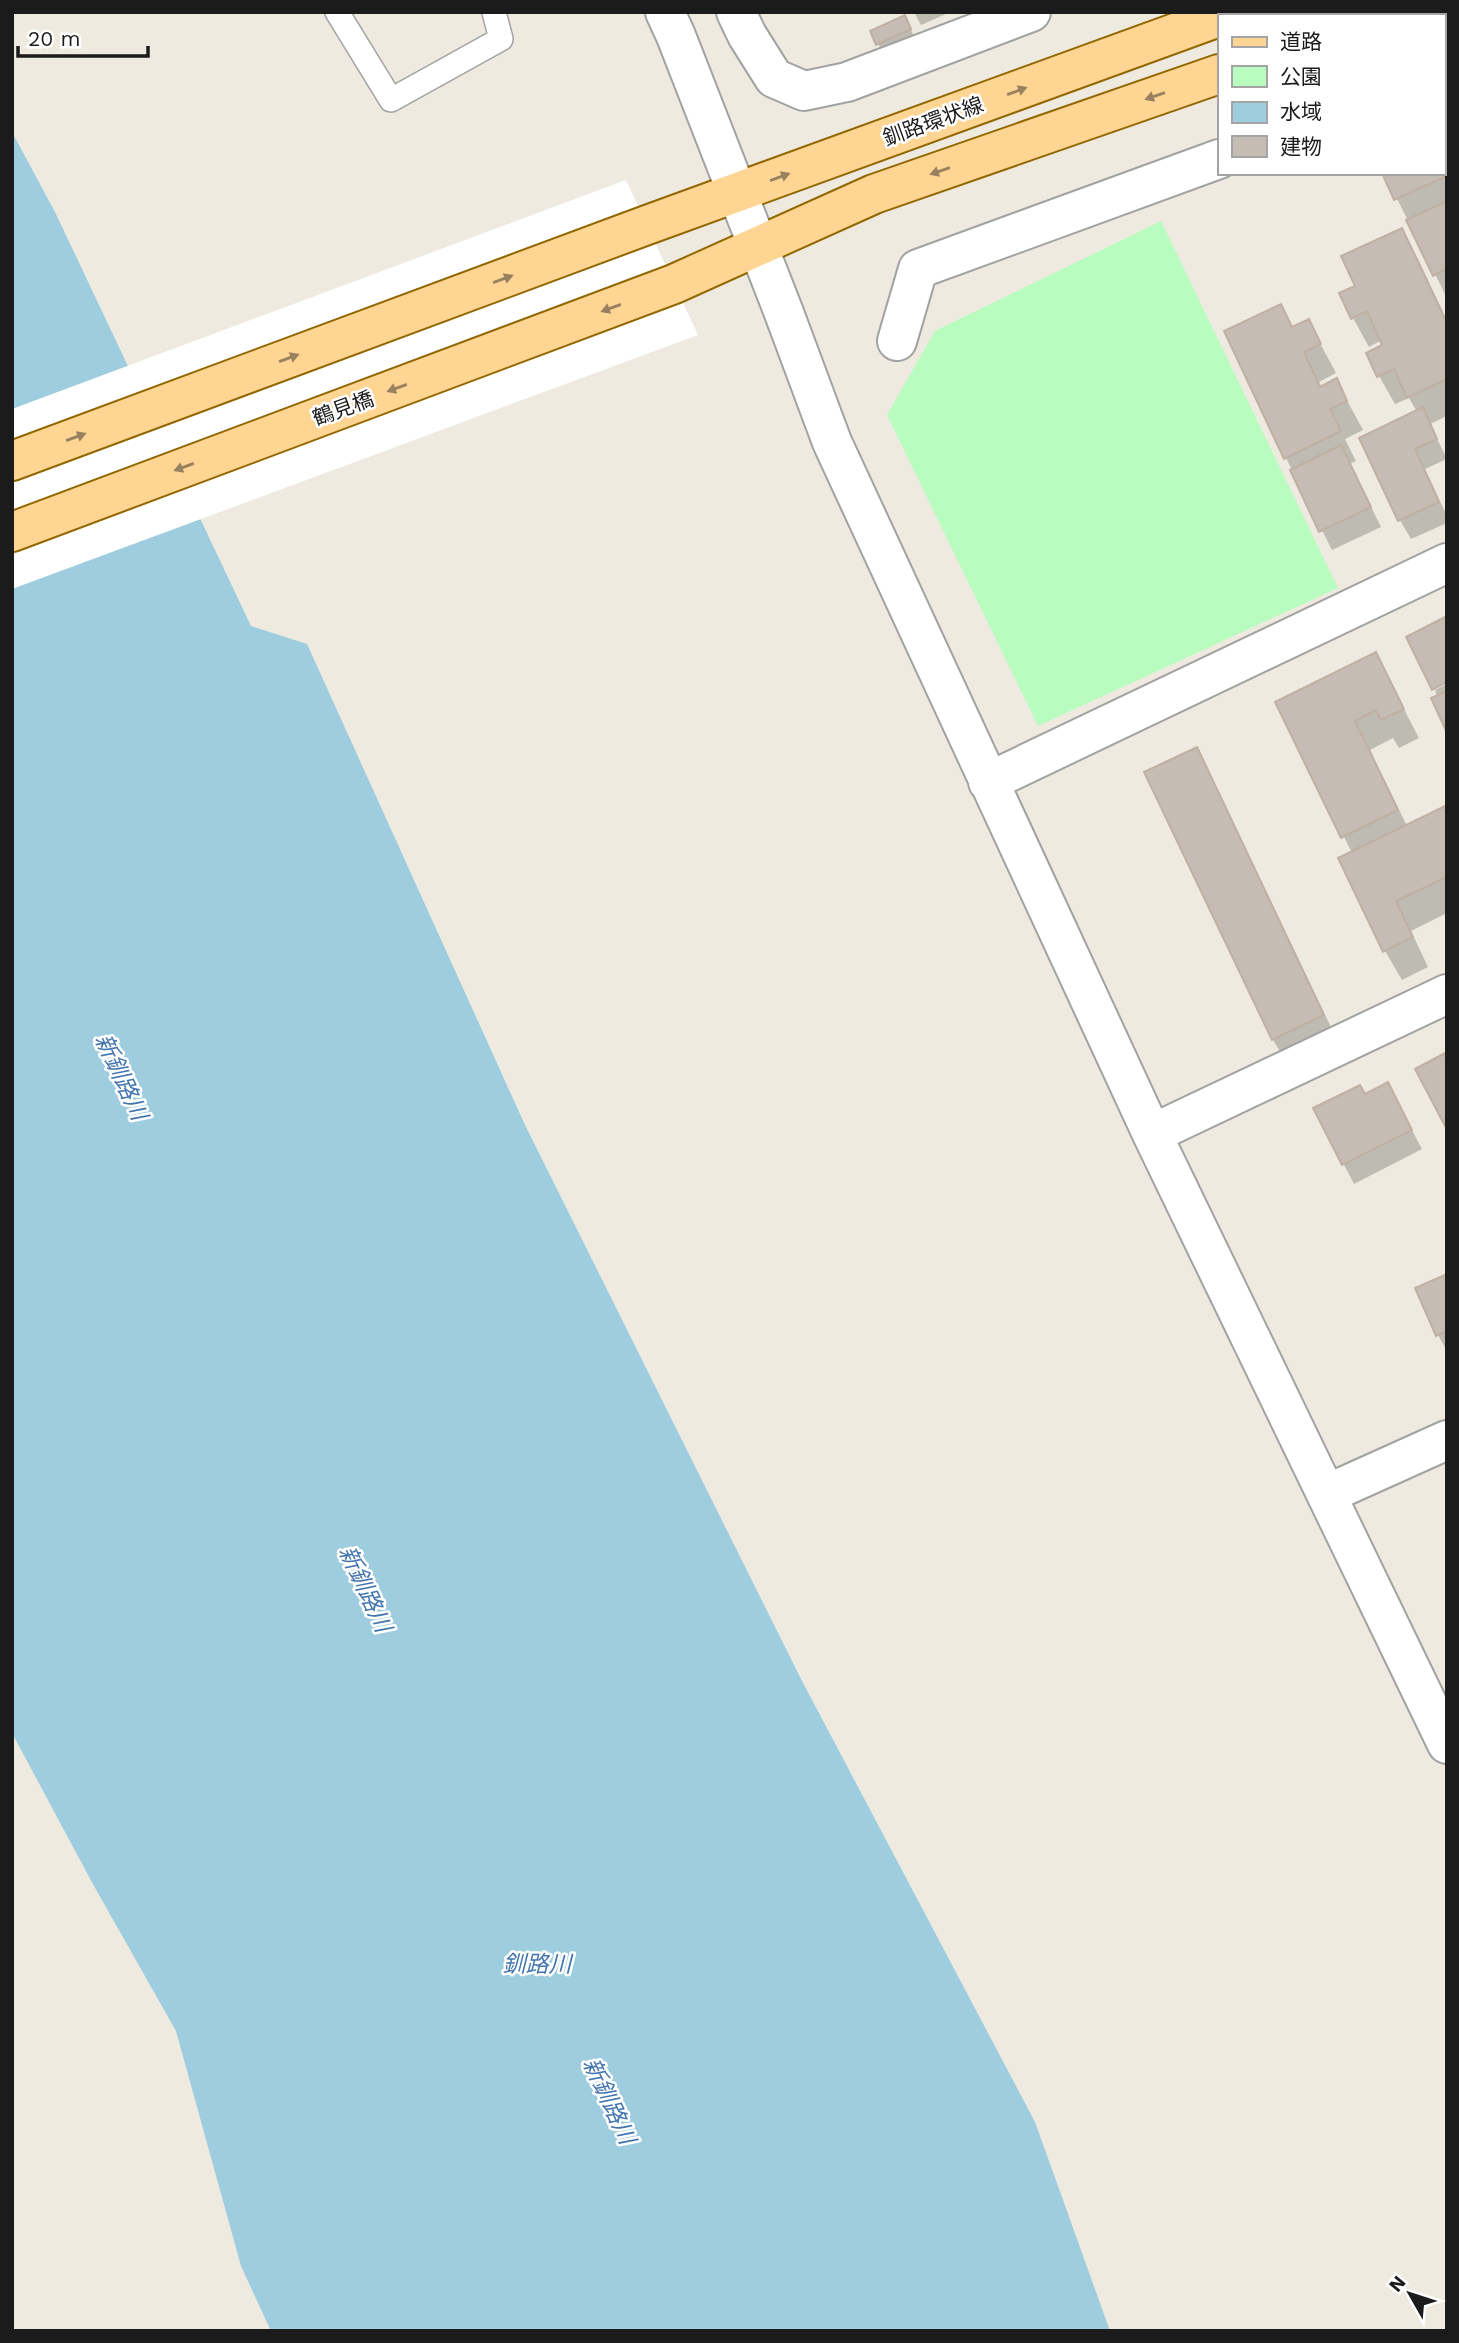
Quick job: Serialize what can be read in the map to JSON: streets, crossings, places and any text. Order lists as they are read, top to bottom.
{
  "streets": {
    "main road": ["釧路環状線", "鶴見橋"]
  },
  "one_way": ["鶴見橋"],
  "water": ["新釧路川", "釧路川"],
  "legend": [
    "道路",
    "公園",
    "水域",
    "建物"
  ],
  "scale_bar": "20 m",
  "north": "top left"
}
